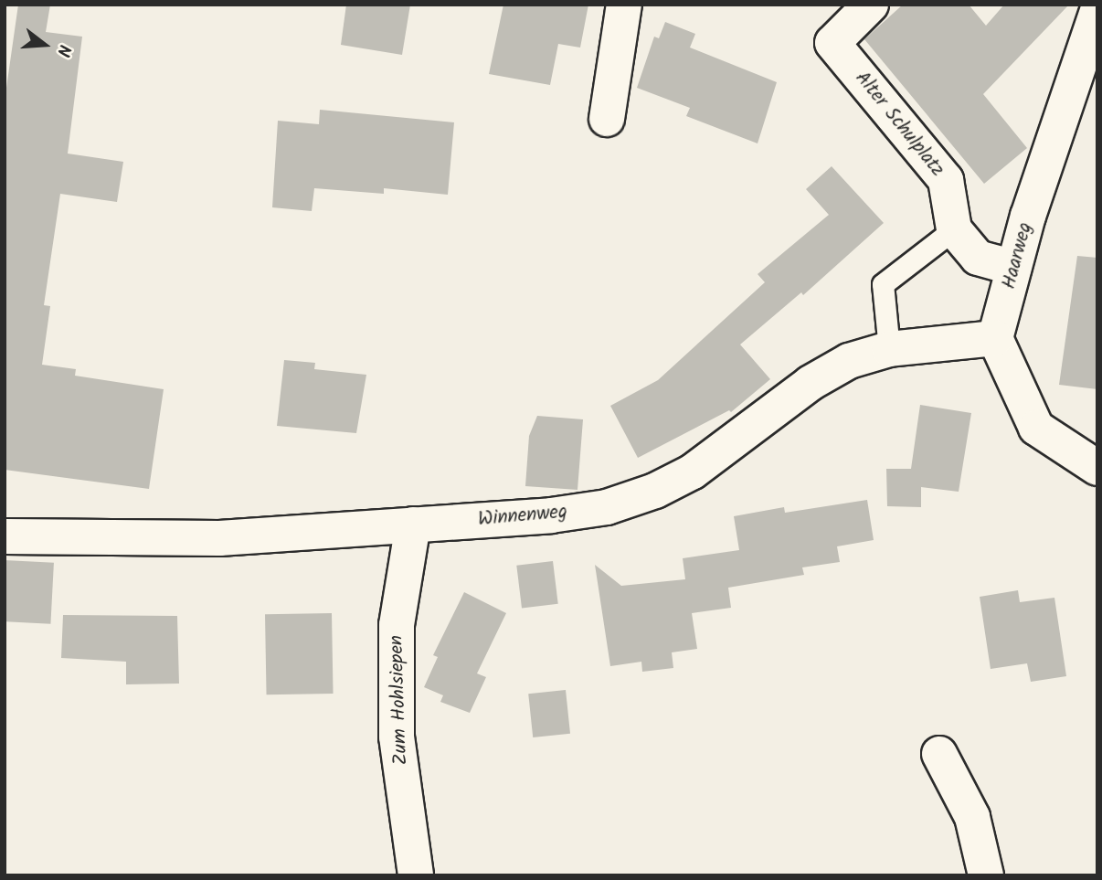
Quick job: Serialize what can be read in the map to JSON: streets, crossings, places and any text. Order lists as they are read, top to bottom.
{
  "streets": {
    "street": [
      "Alter Schulplatz",
      "Haarweg",
      "Winnenweg",
      "Zum Hohlsiepen"
    ]
  },
  "crossings": [
    ["Haarweg", "Winnenweg"],
    ["Winnenweg", "Zum Hohlsiepen"]
  ],
  "north": "right"
}
